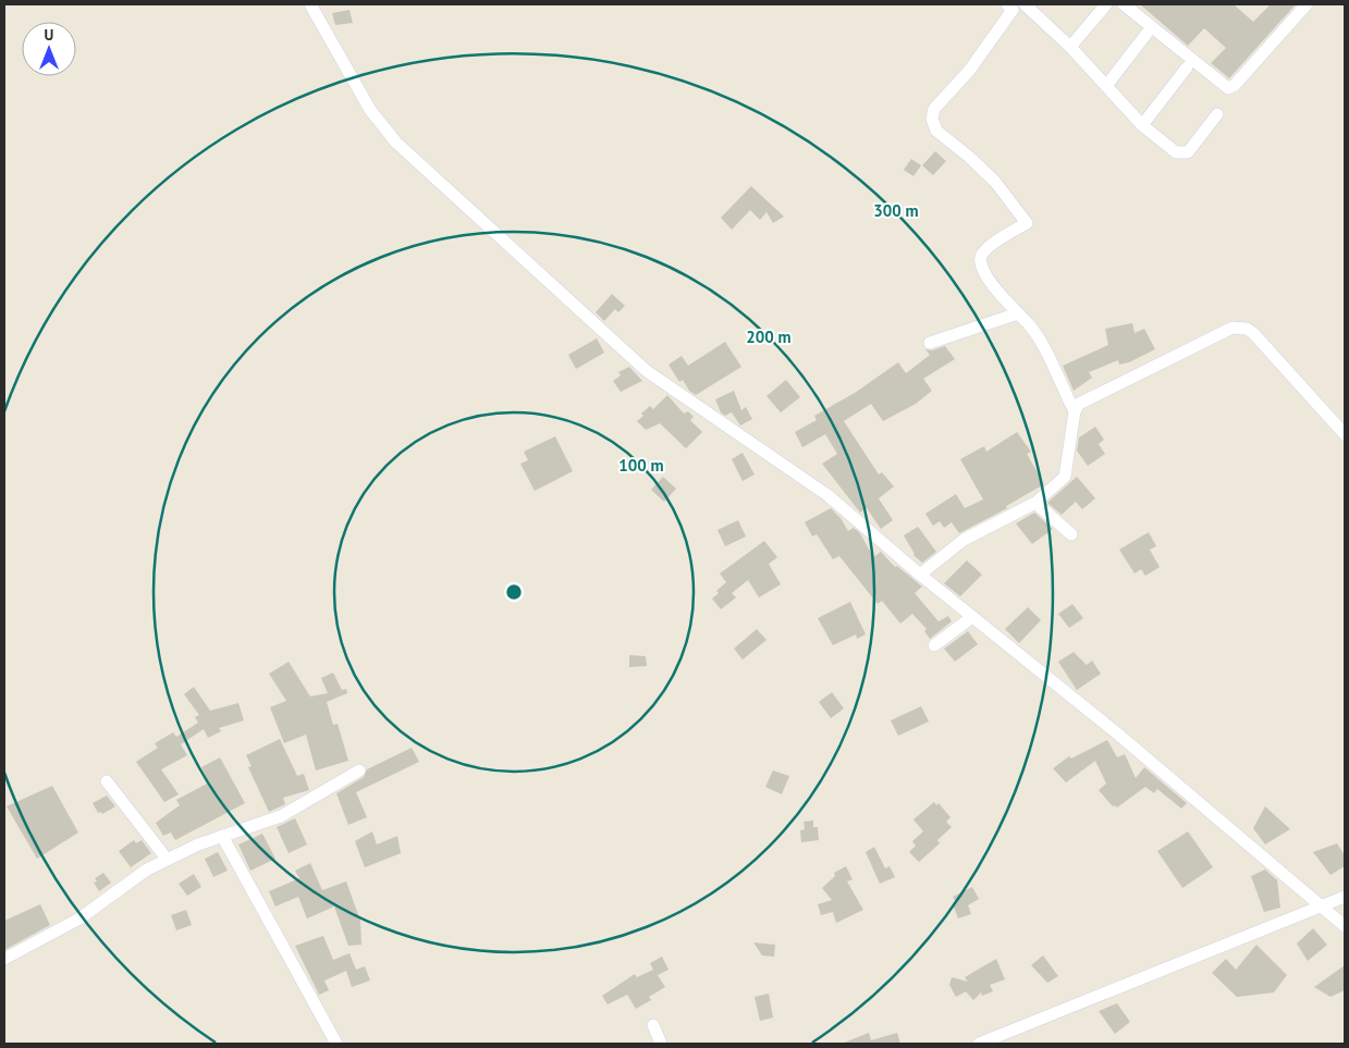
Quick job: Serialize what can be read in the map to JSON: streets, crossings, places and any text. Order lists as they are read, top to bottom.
{
  "north": "top",
  "rings": ["300 m", "200 m", "100 m"]
}
